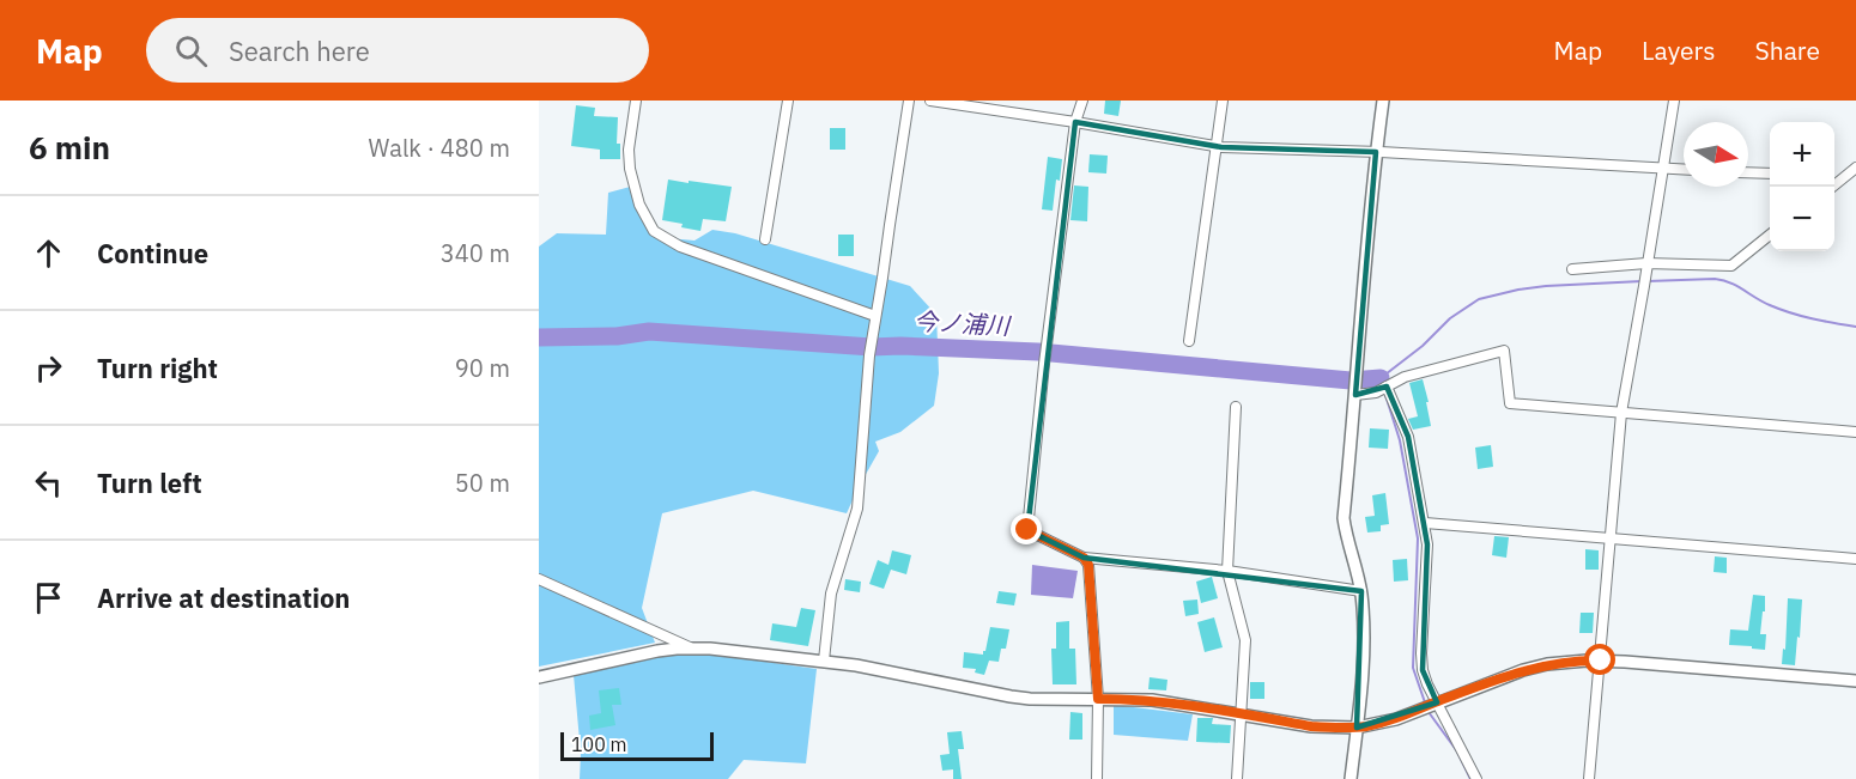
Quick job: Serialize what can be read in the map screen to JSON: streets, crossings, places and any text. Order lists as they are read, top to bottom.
{
  "water": ["今ノ浦川"],
  "scale_bar": "100 m",
  "north": "right",
  "page": {
    "header": "Map",
    "search": "Search here",
    "nav": ["Map", "Layers", "Share"],
    "heading": ["6 min", "Walk · 480 m"],
    "map_buttons": ["+", "−"],
    "list": [
      ["Continue", "340 m"],
      ["Turn right", "90 m"],
      ["Turn left", "50 m"],
      "Arrive at destination"
    ],
    "scale": "100 m"
  }
}
